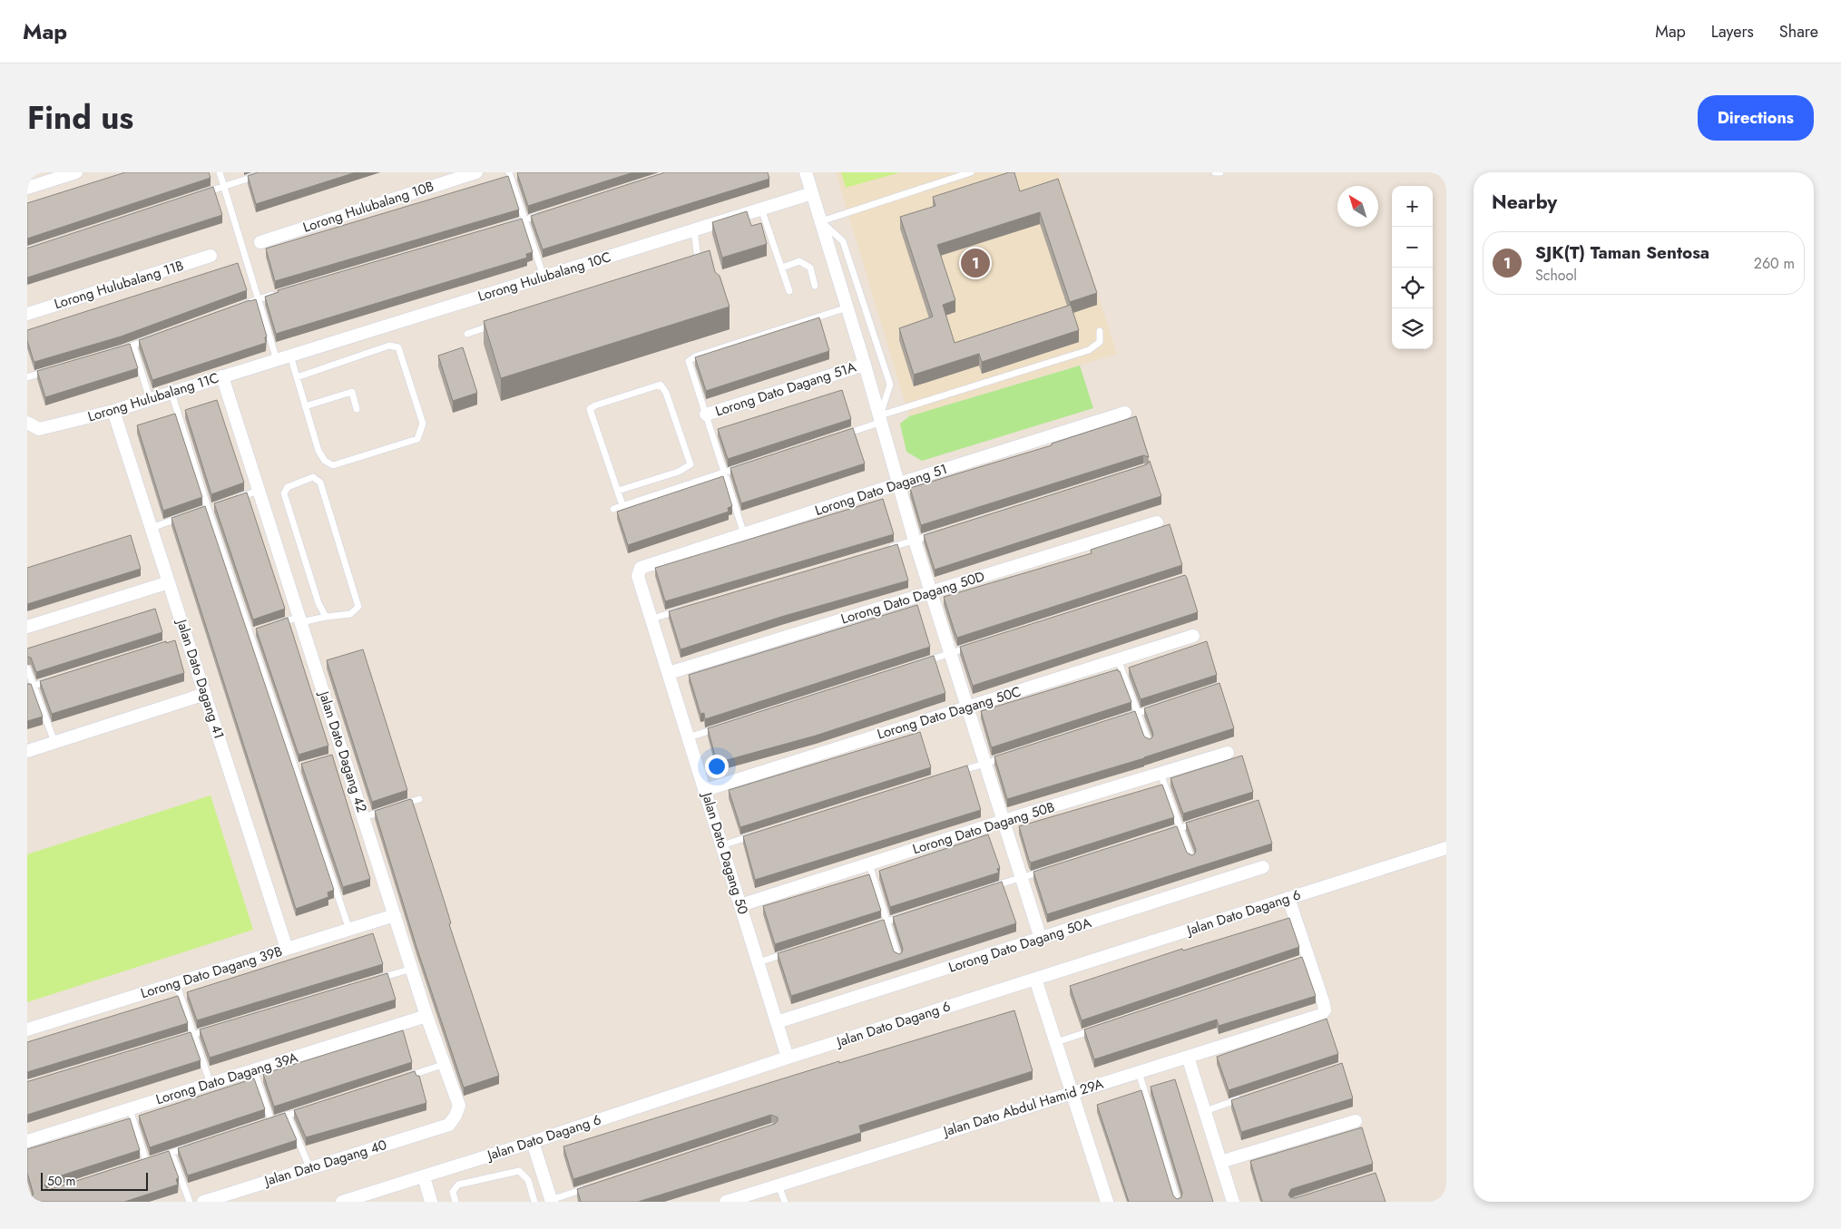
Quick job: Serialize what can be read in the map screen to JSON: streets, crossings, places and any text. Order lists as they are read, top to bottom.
{
  "streets": {
    "street": [
      "Lorong Hulubalang 10B",
      "Lorong Hulubalang 10C",
      "Lorong Hulubalang 11B",
      "Lorong Dato Dagang 51A",
      "Lorong Hulubalang 11C",
      "Lorong Dato Dagang 51",
      "Lorong Dato Dagang 50D",
      "Jalan Dato Dagang 41",
      "Lorong Dato Dagang 50C",
      "Jalan Dato Dagang 42",
      "Lorong Dato Dagang 50B",
      "Jalan Dato Dagang 50",
      "Jalan Dato Dagang 6",
      "Lorong Dato Dagang 50A",
      "Lorong Dato Dagang 39B",
      "Lorong Dato Dagang 39A",
      "Jalan Dato Abdul Hamid 29A",
      "Jalan Dato Dagang 40"
    ]
  },
  "crossings": [
    ["Lorong Hulubalang 10C", "Lorong Hulubalang 11C"],
    ["Lorong Hulubalang 11C", "Jalan Dato Dagang 41"],
    ["Lorong Hulubalang 11C", "Jalan Dato Dagang 42"],
    ["Lorong Dato Dagang 51", "Jalan Dato Dagang 50"],
    ["Lorong Dato Dagang 50D", "Jalan Dato Dagang 50"],
    ["Jalan Dato Dagang 41", "Lorong Dato Dagang 39B"],
    ["Lorong Dato Dagang 50C", "Jalan Dato Dagang 50"],
    ["Jalan Dato Dagang 42", "Lorong Dato Dagang 39B"],
    ["Jalan Dato Dagang 42", "Lorong Dato Dagang 39A"],
    ["Jalan Dato Dagang 42", "Jalan Dato Dagang 40"],
    ["Lorong Dato Dagang 50B", "Jalan Dato Dagang 50"],
    ["Jalan Dato Dagang 50", "Jalan Dato Dagang 6"],
    ["Jalan Dato Dagang 50", "Lorong Dato Dagang 50A"],
    ["Jalan Dato Dagang 6", "Jalan Dato Abdul Hamid 29A"]
  ],
  "scale_bar": "50 m",
  "north": "top left",
  "page": {
    "header": "Map",
    "nav": ["Map", "Layers", "Share"],
    "title": "Find us",
    "buttons": "Directions",
    "heading": "Nearby",
    "map_buttons": ["+", "−"],
    "list": [
      {
        "mark": "1",
        "name": "SJK(T) Taman Sentosa",
        "note": "School",
        "value": "260 m"
      }
    ],
    "pins": "1",
    "scale": "50 m"
  }
}
